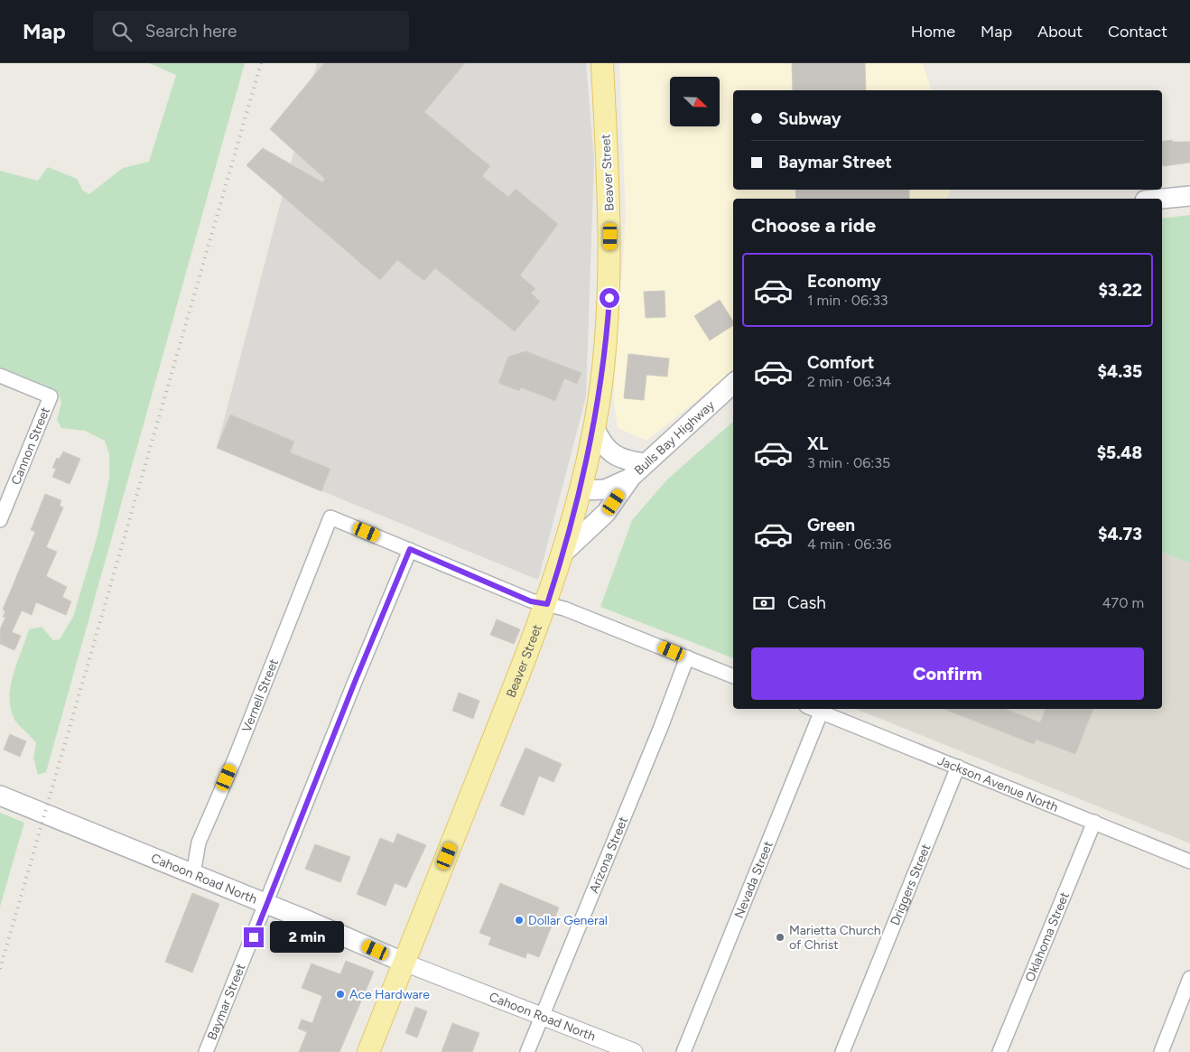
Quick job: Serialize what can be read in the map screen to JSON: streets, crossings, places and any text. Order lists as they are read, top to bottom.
{
  "streets": {
    "main road": ["Beaver Street", "Bulls Bay Highway", "Cahoon Road North"],
    "street": [
      "Cannon Street",
      "Vernell Street",
      "Jackson Avenue North",
      "Arizona Street",
      "Nevada Street",
      "Driggers Street",
      "Oklahoma Street",
      "Baymar Street"
    ]
  },
  "crossings": [
    ["Beaver Street", "Bulls Bay Highway"],
    ["Beaver Street", "Cahoon Road North"],
    ["Vernell Street", "Cahoon Road North"],
    ["Vernell Street", "Baymar Street"],
    ["Jackson Avenue North", "Nevada Street"],
    ["Jackson Avenue North", "Driggers Street"],
    ["Jackson Avenue North", "Oklahoma Street"],
    ["Arizona Street", "Cahoon Road North"],
    ["Cahoon Road North", "Baymar Street"]
  ],
  "places": ["Dollar General", "Marietta Church of Christ", "Ace Hardware"],
  "north": "bottom right",
  "page": {
    "header": "Map",
    "search": "Search here",
    "nav": [
      "Home",
      "Map",
      "About",
      "Contact"
    ],
    "banner": ["Subway", "Baymar Street"],
    "heading": "Choose a ride",
    "list": [
      {
        "name": "Economy",
        "note": "1 min · 06:33",
        "value": "$3.22"
      },
      {
        "name": "Comfort",
        "note": "2 min · 06:34",
        "value": "$4.35"
      },
      {
        "name": "XL",
        "note": "3 min · 06:35",
        "value": "$5.48"
      },
      {
        "name": "Green",
        "note": "4 min · 06:36",
        "value": "$4.73"
      }
    ],
    "pay": ["Cash", "470 m"],
    "buttons": "Confirm",
    "bubble": "2 min"
  }
}
